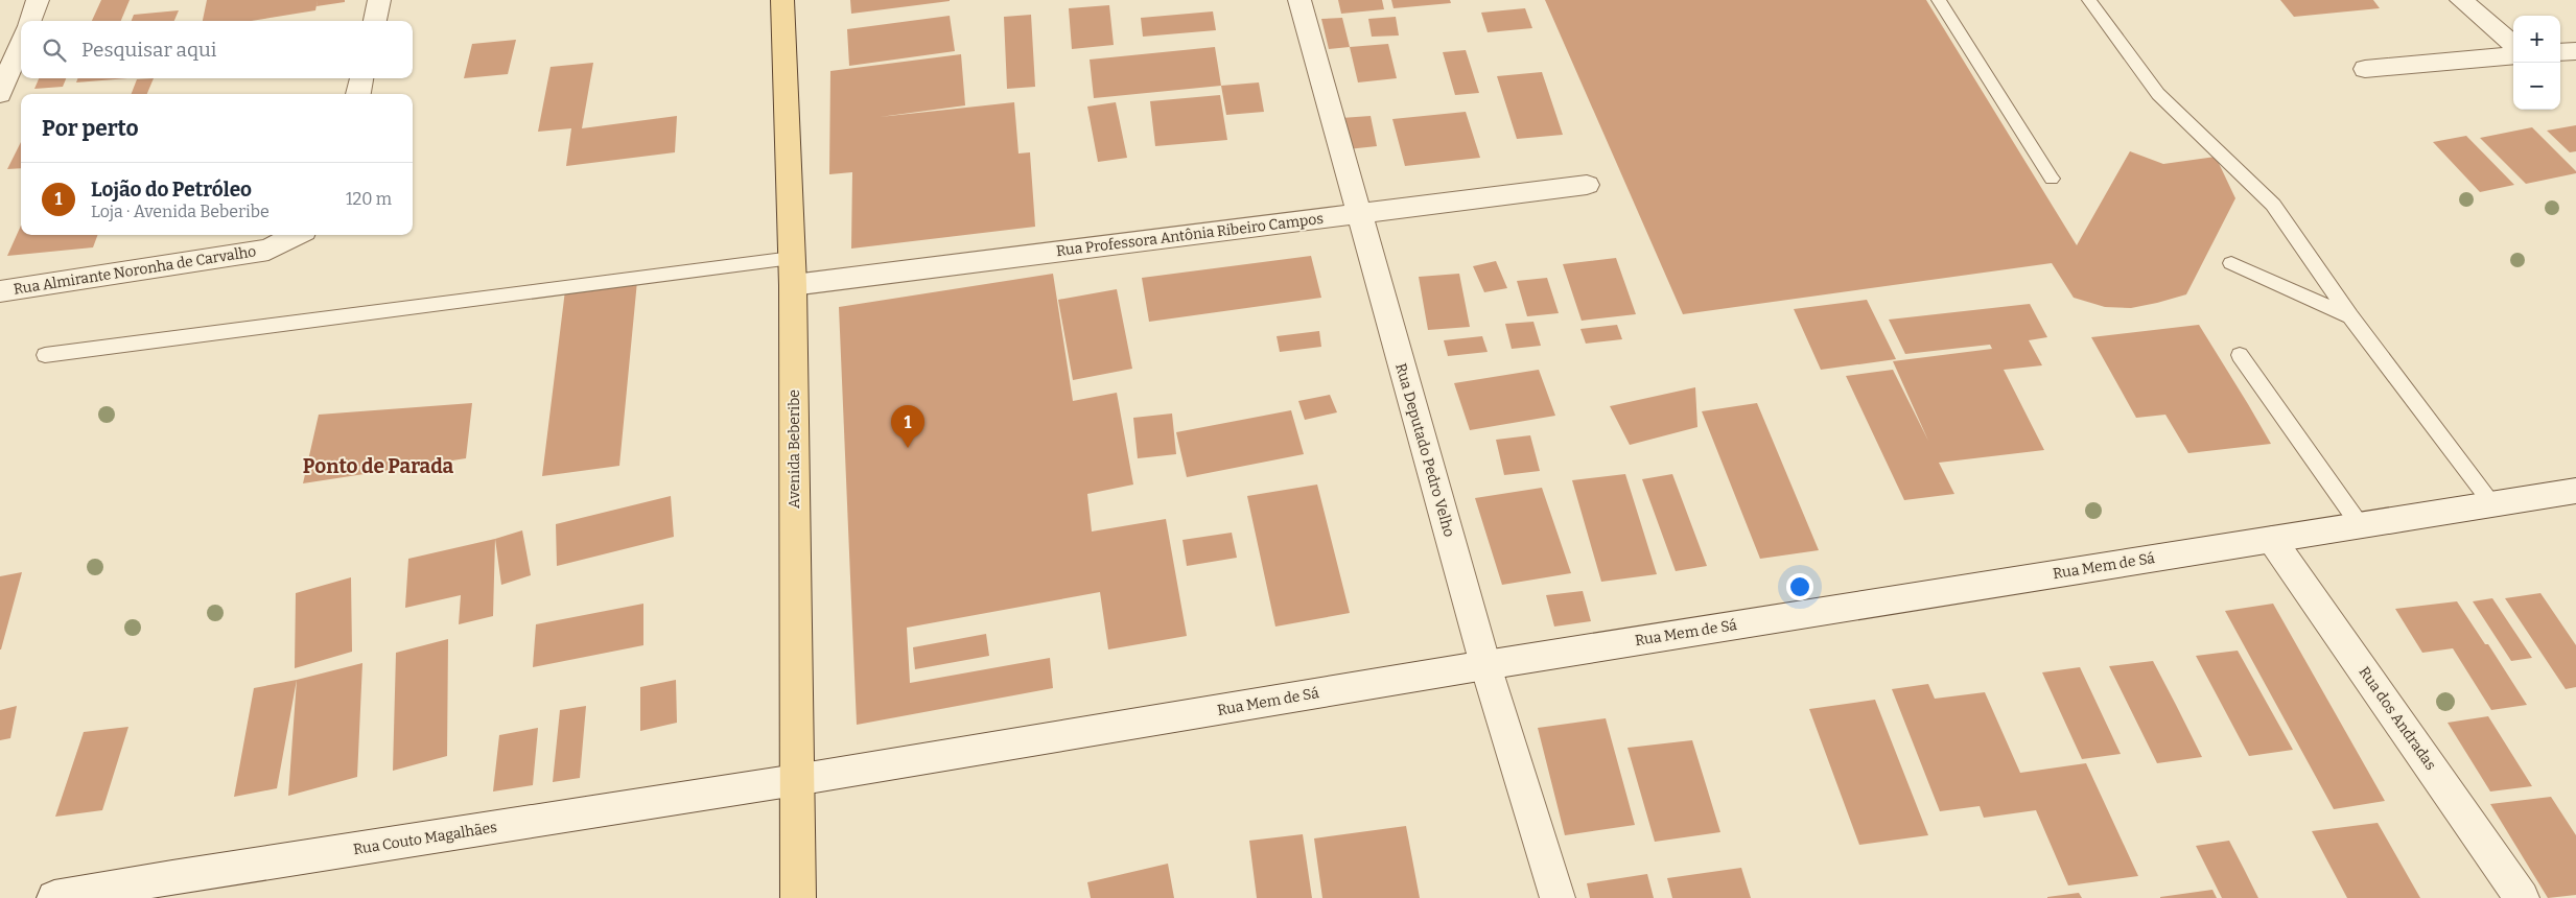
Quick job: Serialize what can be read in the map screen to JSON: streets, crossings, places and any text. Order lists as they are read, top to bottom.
{
  "streets": {
    "main road": ["Avenida Beberibe"],
    "street": [
      "Rua Professora Antônia Ribeiro Campos",
      "Rua Almirante Noronha de Carvalho",
      "Rua Deputado Pedro Velho",
      "Rua Mem de Sá",
      "Rua dos Andradas",
      "Rua Couto Magalhães"
    ]
  },
  "crossings": [
    ["Rua Professora Antônia Ribeiro Campos", "Avenida Beberibe"],
    ["Rua Professora Antônia Ribeiro Campos", "Rua Deputado Pedro Velho"],
    ["Avenida Beberibe", "Rua Mem de Sá"],
    ["Avenida Beberibe", "Rua Couto Magalhães"],
    ["Rua Deputado Pedro Velho", "Rua Mem de Sá"],
    ["Rua Mem de Sá", "Rua dos Andradas"],
    ["Rua Mem de Sá", "Rua Couto Magalhães"]
  ],
  "districts": ["Ponto de Parada"],
  "page": {
    "map_buttons": ["+", "−"],
    "search": "Pesquisar aqui",
    "heading": "Por perto",
    "list": [
      {
        "mark": "1",
        "name": "Lojão do Petróleo",
        "note": "Loja · Avenida Beberibe",
        "value": "120 m"
      }
    ],
    "pins": "1"
  }
}
